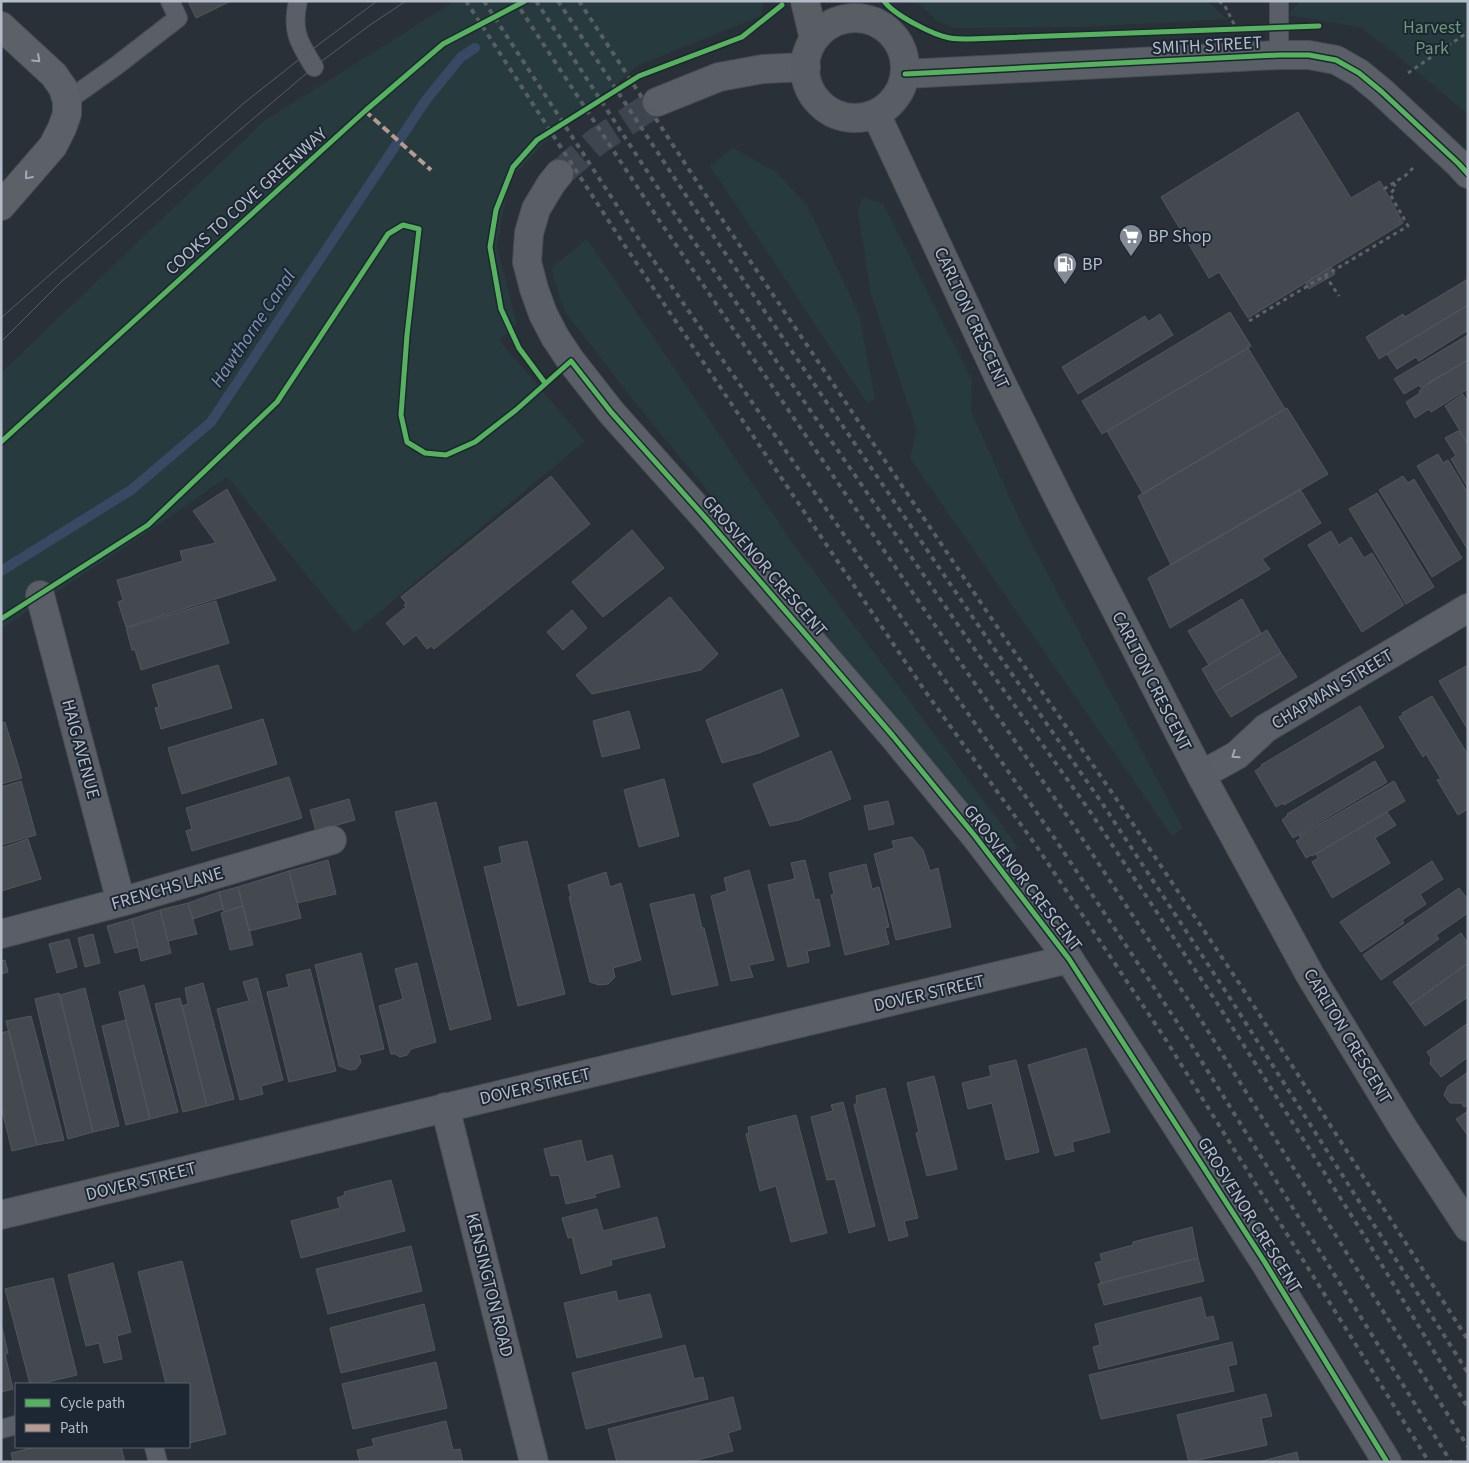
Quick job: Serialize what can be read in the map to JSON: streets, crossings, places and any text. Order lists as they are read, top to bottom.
{
  "streets": {
    "main road": ["CARLTON CRESCENT"],
    "street": [
      "SMITH STREET",
      "GROSVENOR CRESCENT",
      "CHAPMAN STREET",
      "HAIG AVENUE",
      "FRENCHS LANE",
      "DOVER STREET",
      "KENSINGTON ROAD"
    ],
    "cycle path": ["COOKS TO COVE GREENWAY"]
  },
  "crossings": [
    ["SMITH STREET", "CARLTON CRESCENT"],
    ["CARLTON CRESCENT", "CHAPMAN STREET"],
    ["GROSVENOR CRESCENT", "DOVER STREET"],
    ["HAIG AVENUE", "FRENCHS LANE"],
    ["DOVER STREET", "KENSINGTON ROAD"]
  ],
  "one_way": ["CHAPMAN STREET"],
  "water": ["Hawthorne Canal"],
  "parks": ["Harvest Park"],
  "places": {
    "supermarket": ["BP Shop"],
    "fuel station": ["BP"]
  },
  "legend": ["Cycle path", "Path"]
}
